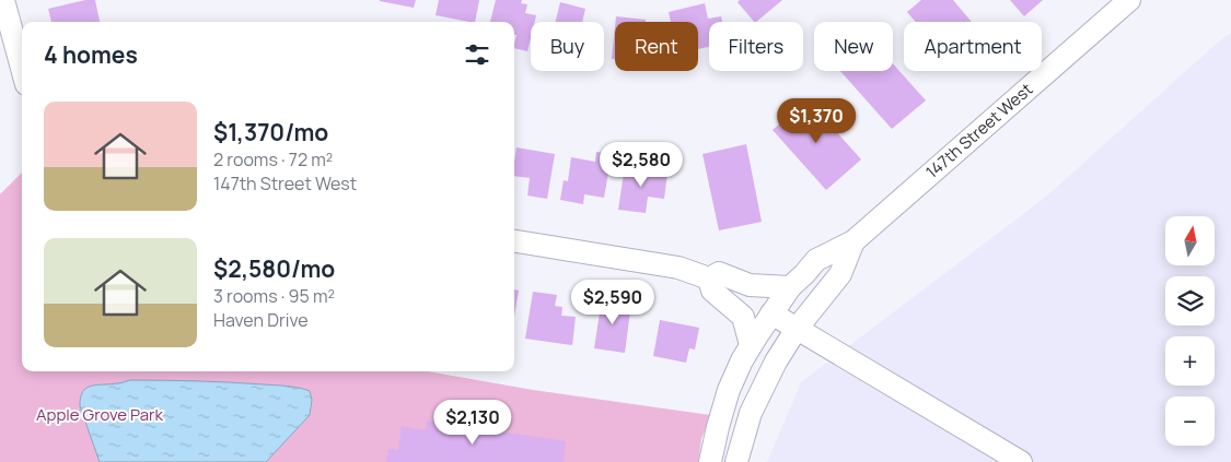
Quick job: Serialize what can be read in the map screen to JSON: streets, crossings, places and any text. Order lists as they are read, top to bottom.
{
  "streets": {
    "street": ["147th Street West"]
  },
  "parks": ["Apple Grove Park"],
  "north": "top",
  "page": {
    "chip": [
      "Buy",
      "Rent",
      "Filters",
      "New",
      "Apartment"
    ],
    "heading": "4 homes",
    "list": [
      {
        "name": "$1,370/mo",
        "note": "2 rooms · 72 m² · 147th Street West"
      },
      {
        "name": "$2,580/mo",
        "note": "3 rooms · 95 m² · Haven Drive"
      }
    ],
    "price": [
      "$1,370",
      "$2,580",
      "$2,590",
      "$2,130"
    ],
    "map_buttons": ["+", "−"]
  }
}
